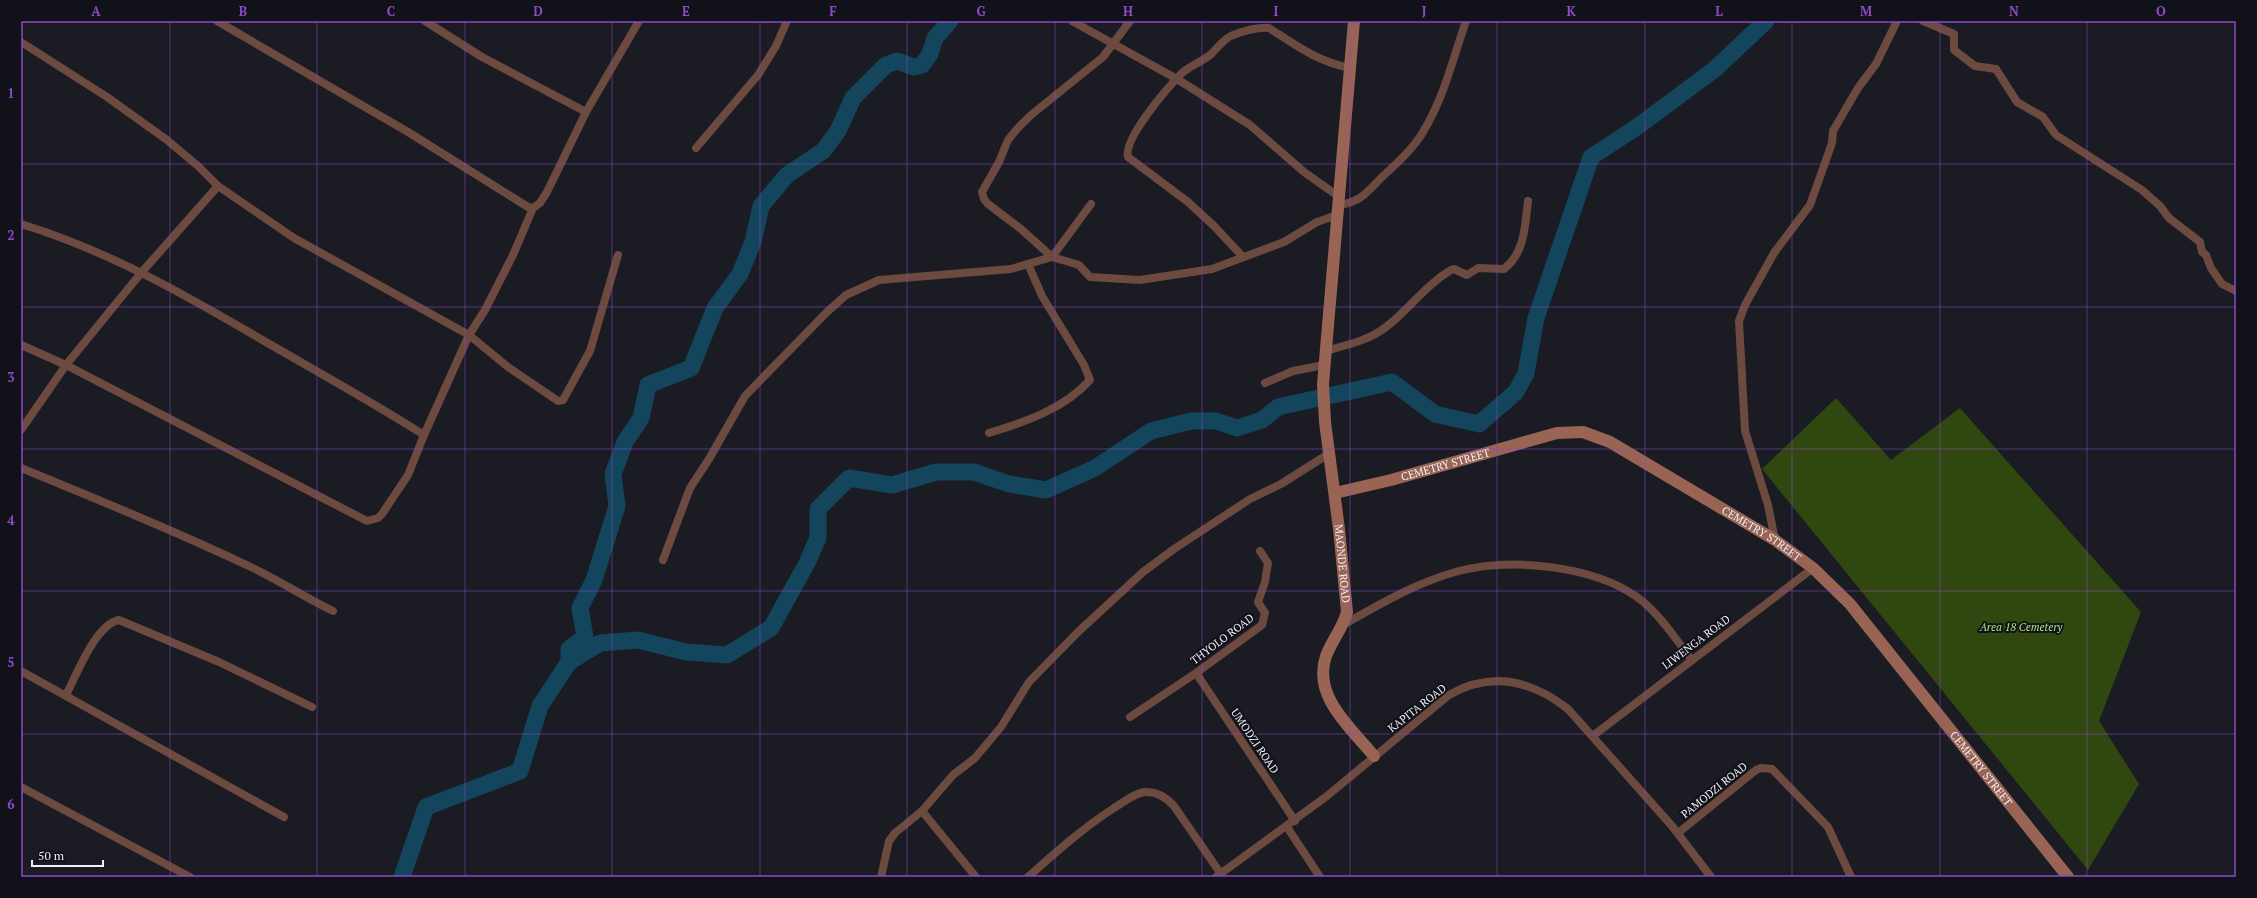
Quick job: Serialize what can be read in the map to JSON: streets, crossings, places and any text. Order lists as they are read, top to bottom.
{
  "streets": {
    "street": [
      "CEMETRY STREET",
      "MAONDE ROAD",
      "THYOLO ROAD",
      "LIWENGA ROAD",
      "KAPITA ROAD",
      "UMODZI ROAD",
      "PAMODZI ROAD"
    ]
  },
  "crossings": [
    ["CEMETRY STREET", "MAONDE ROAD"],
    ["CEMETRY STREET", "LIWENGA ROAD"],
    ["MAONDE ROAD", "KAPITA ROAD"],
    ["THYOLO ROAD", "UMODZI ROAD"],
    ["LIWENGA ROAD", "KAPITA ROAD"],
    ["KAPITA ROAD", "UMODZI ROAD"],
    ["KAPITA ROAD", "PAMODZI ROAD"]
  ],
  "parks": ["Area 18 Cemetery"],
  "scale_bar": "50 m",
  "grid": {
    "columns": [
      "A",
      "B",
      "C",
      "D",
      "E",
      "F",
      "G",
      "H",
      "I",
      "J",
      "K",
      "L",
      "M",
      "N",
      "O"
    ],
    "rows": [
      "1",
      "2",
      "3",
      "4",
      "5",
      "6"
    ]
  }
}
